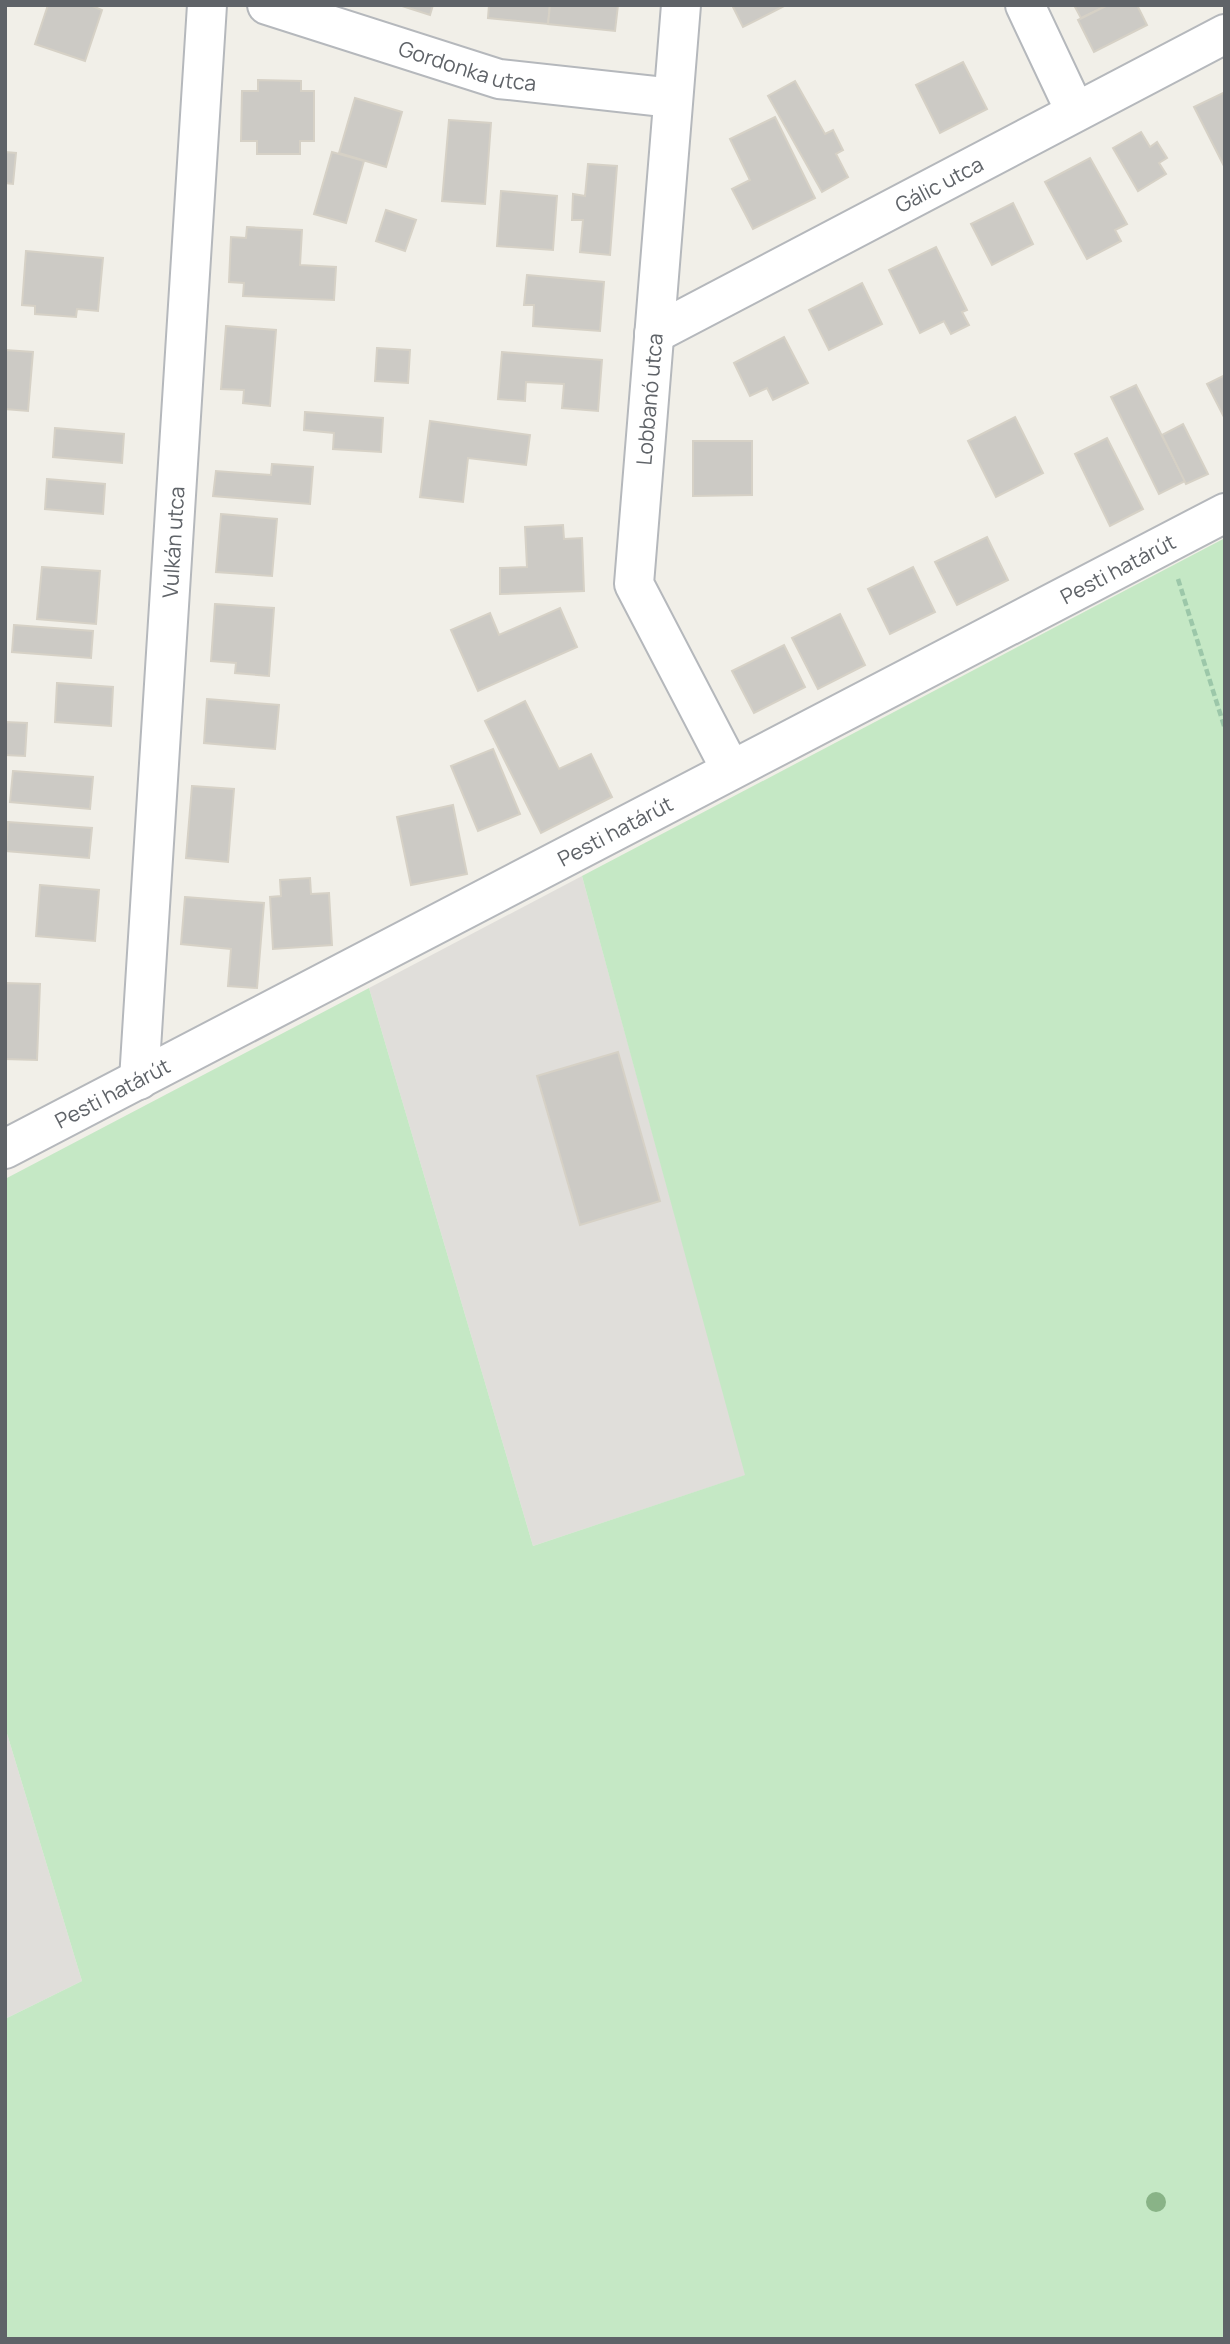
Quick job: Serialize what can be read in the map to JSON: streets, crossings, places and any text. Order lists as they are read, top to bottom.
{
  "streets": {
    "street": [
      "Gordonka utca",
      "Gálic utca",
      "Lobbanó utca",
      "Vulkán utca",
      "Pesti határút"
    ]
  },
  "crossings": [
    ["Gordonka utca", "Lobbanó utca"],
    ["Gálic utca", "Lobbanó utca"],
    ["Lobbanó utca", "Pesti határút"],
    ["Vulkán utca", "Pesti határút"]
  ]
}
